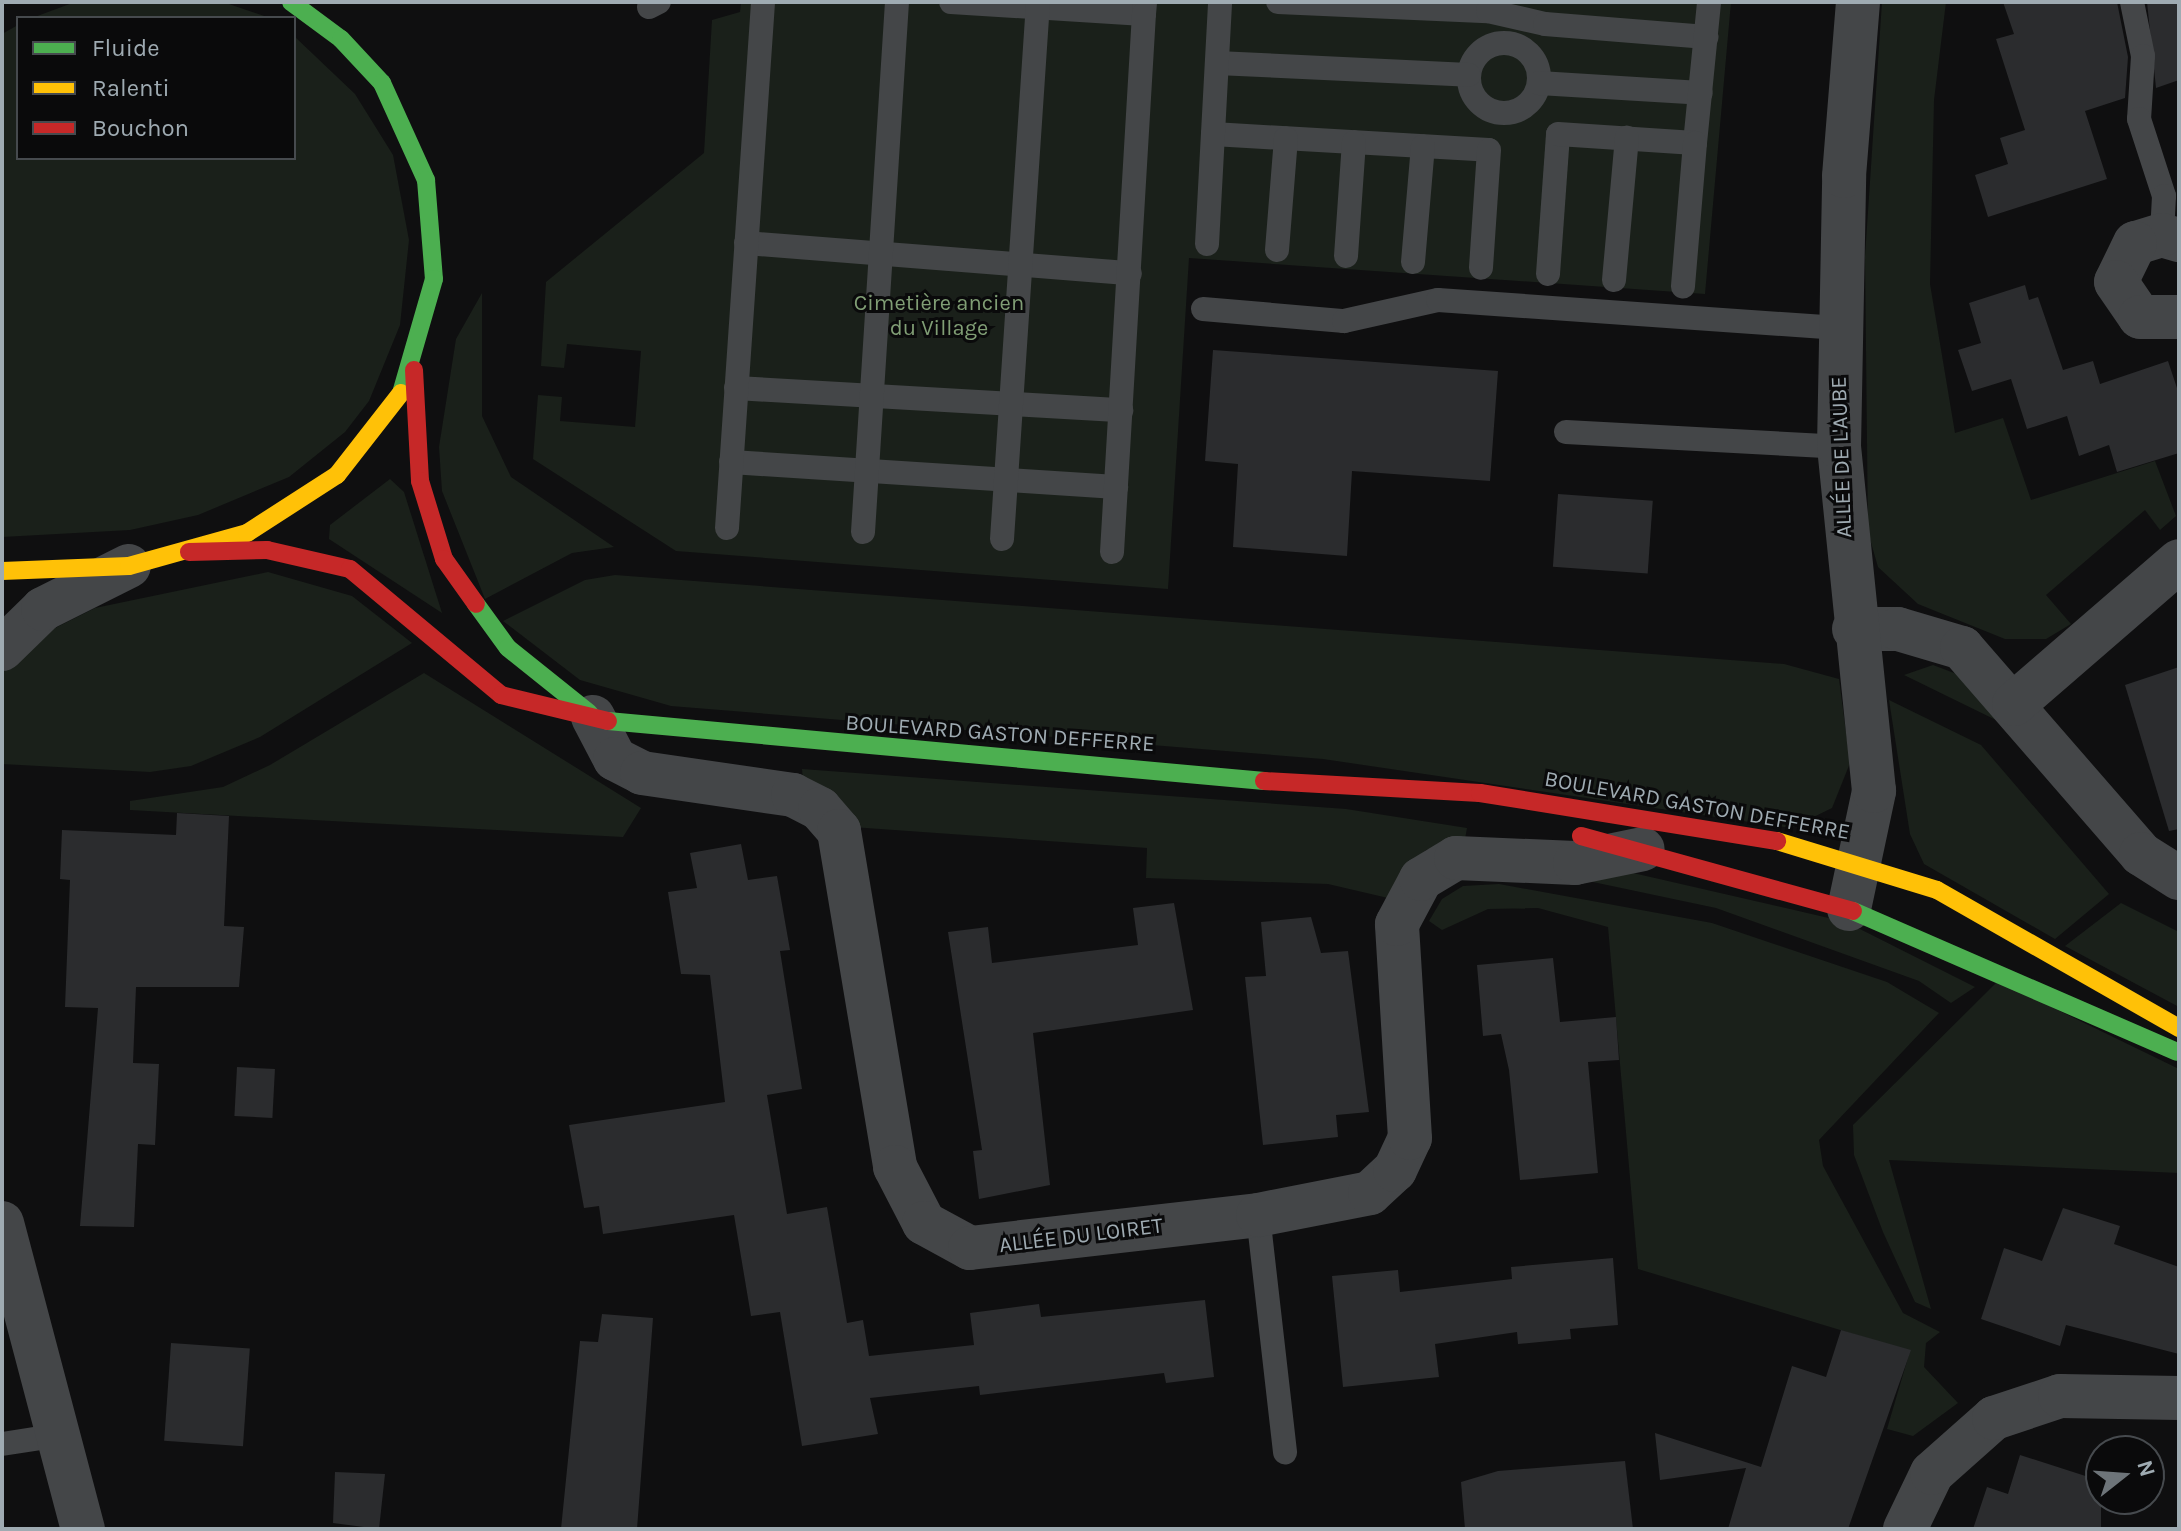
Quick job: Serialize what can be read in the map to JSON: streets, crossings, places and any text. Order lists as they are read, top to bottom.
{
  "streets": {
    "street": ["ALLÉE DE L'AUBE", "BOULEVARD GASTON DEFFERRE", "ALLÉE DU LOIRET"]
  },
  "crossings": [
    ["ALLÉE DE L'AUBE", "BOULEVARD GASTON DEFFERRE"],
    ["BOULEVARD GASTON DEFFERRE", "ALLÉE DU LOIRET"]
  ],
  "parks": ["Cimetière ancien du Village"],
  "legend": ["Fluide", "Ralenti", "Bouchon"],
  "north": "right"
}
